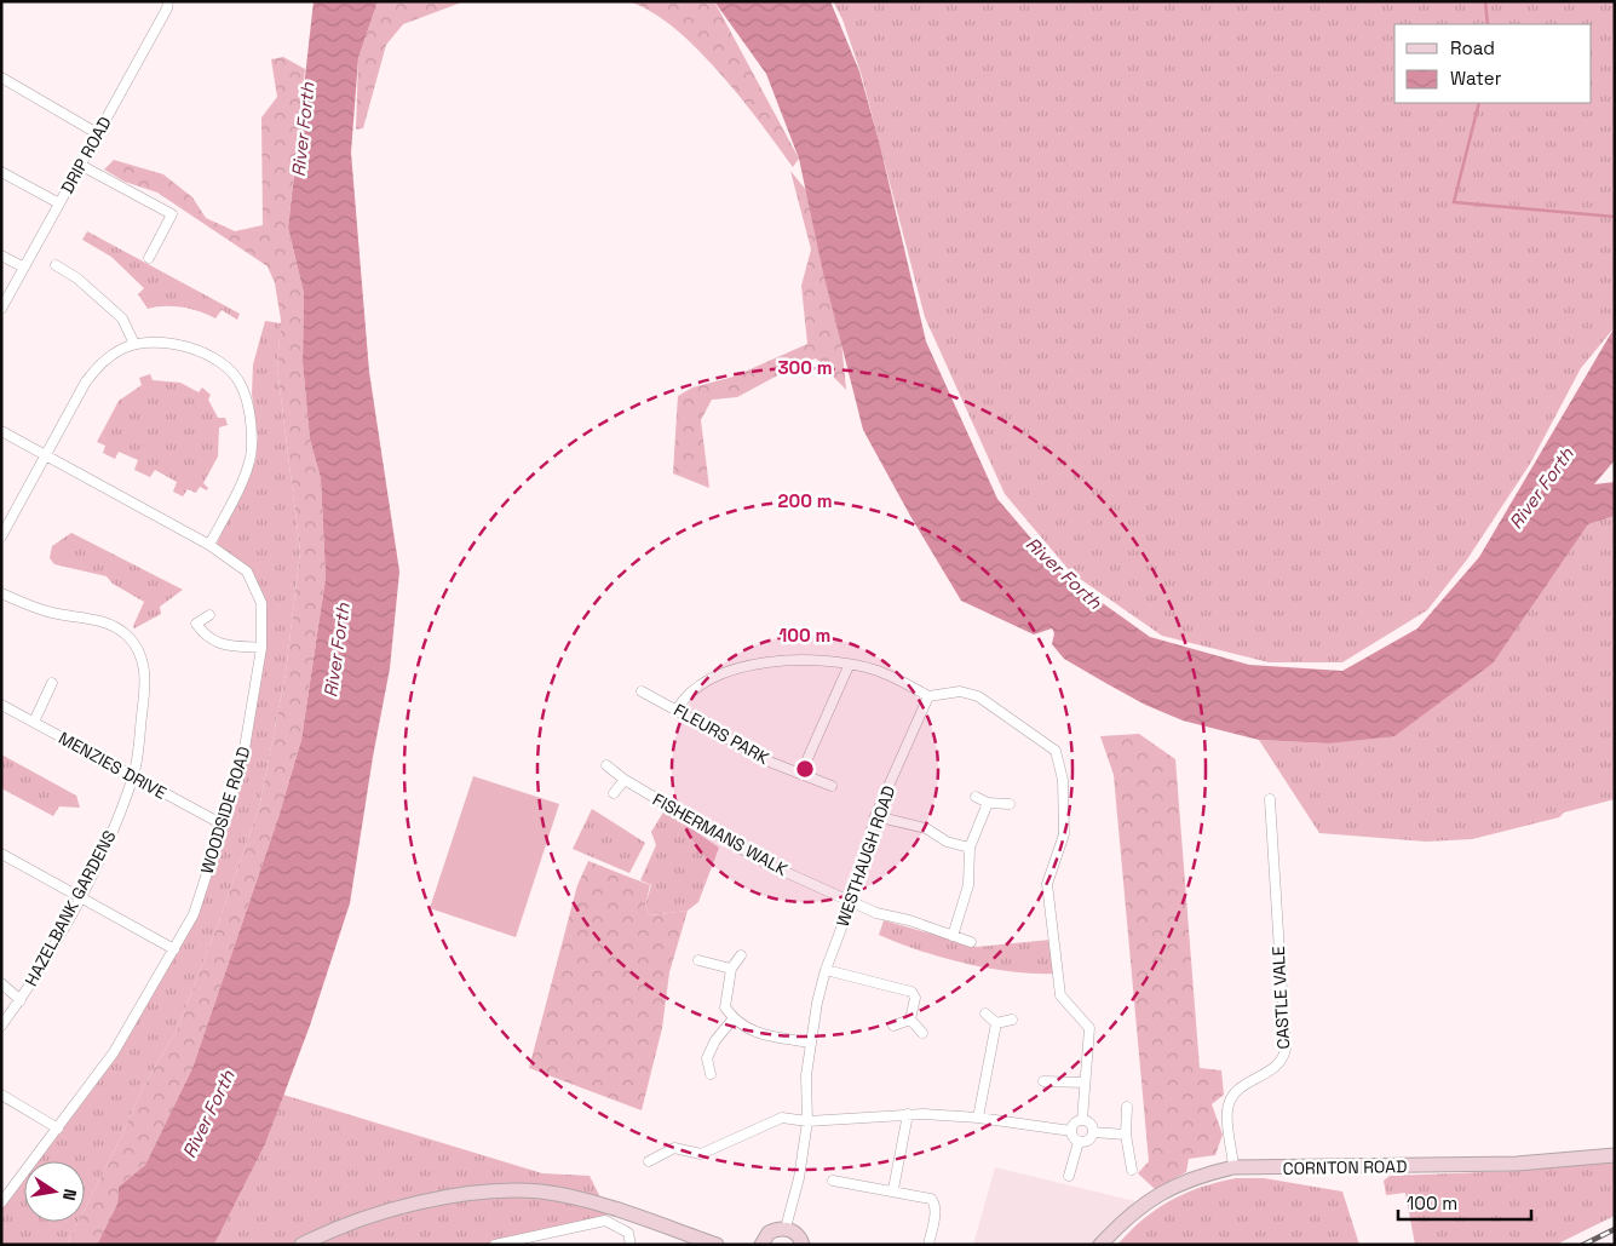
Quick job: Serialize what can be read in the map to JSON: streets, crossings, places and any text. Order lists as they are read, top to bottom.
{
  "streets": {
    "main road": ["CORNTON ROAD"],
    "street": [
      "DRIP ROAD",
      "FLEURS PARK",
      "MENZIES DRIVE",
      "WOODSIDE ROAD",
      "FISHERMANS WALK",
      "WESTHAUGH ROAD",
      "HAZELBANK GARDENS",
      "CASTLE VALE"
    ]
  },
  "crossings": [
    ["MENZIES DRIVE", "WOODSIDE ROAD"],
    ["MENZIES DRIVE", "HAZELBANK GARDENS"],
    ["FISHERMANS WALK", "WESTHAUGH ROAD"],
    ["CASTLE VALE", "CORNTON ROAD"]
  ],
  "water": ["River Forth"],
  "legend": ["Road", "Water"],
  "scale_bar": "100 m",
  "north": "right",
  "rings": ["300 m", "200 m", "100 m"]
}
